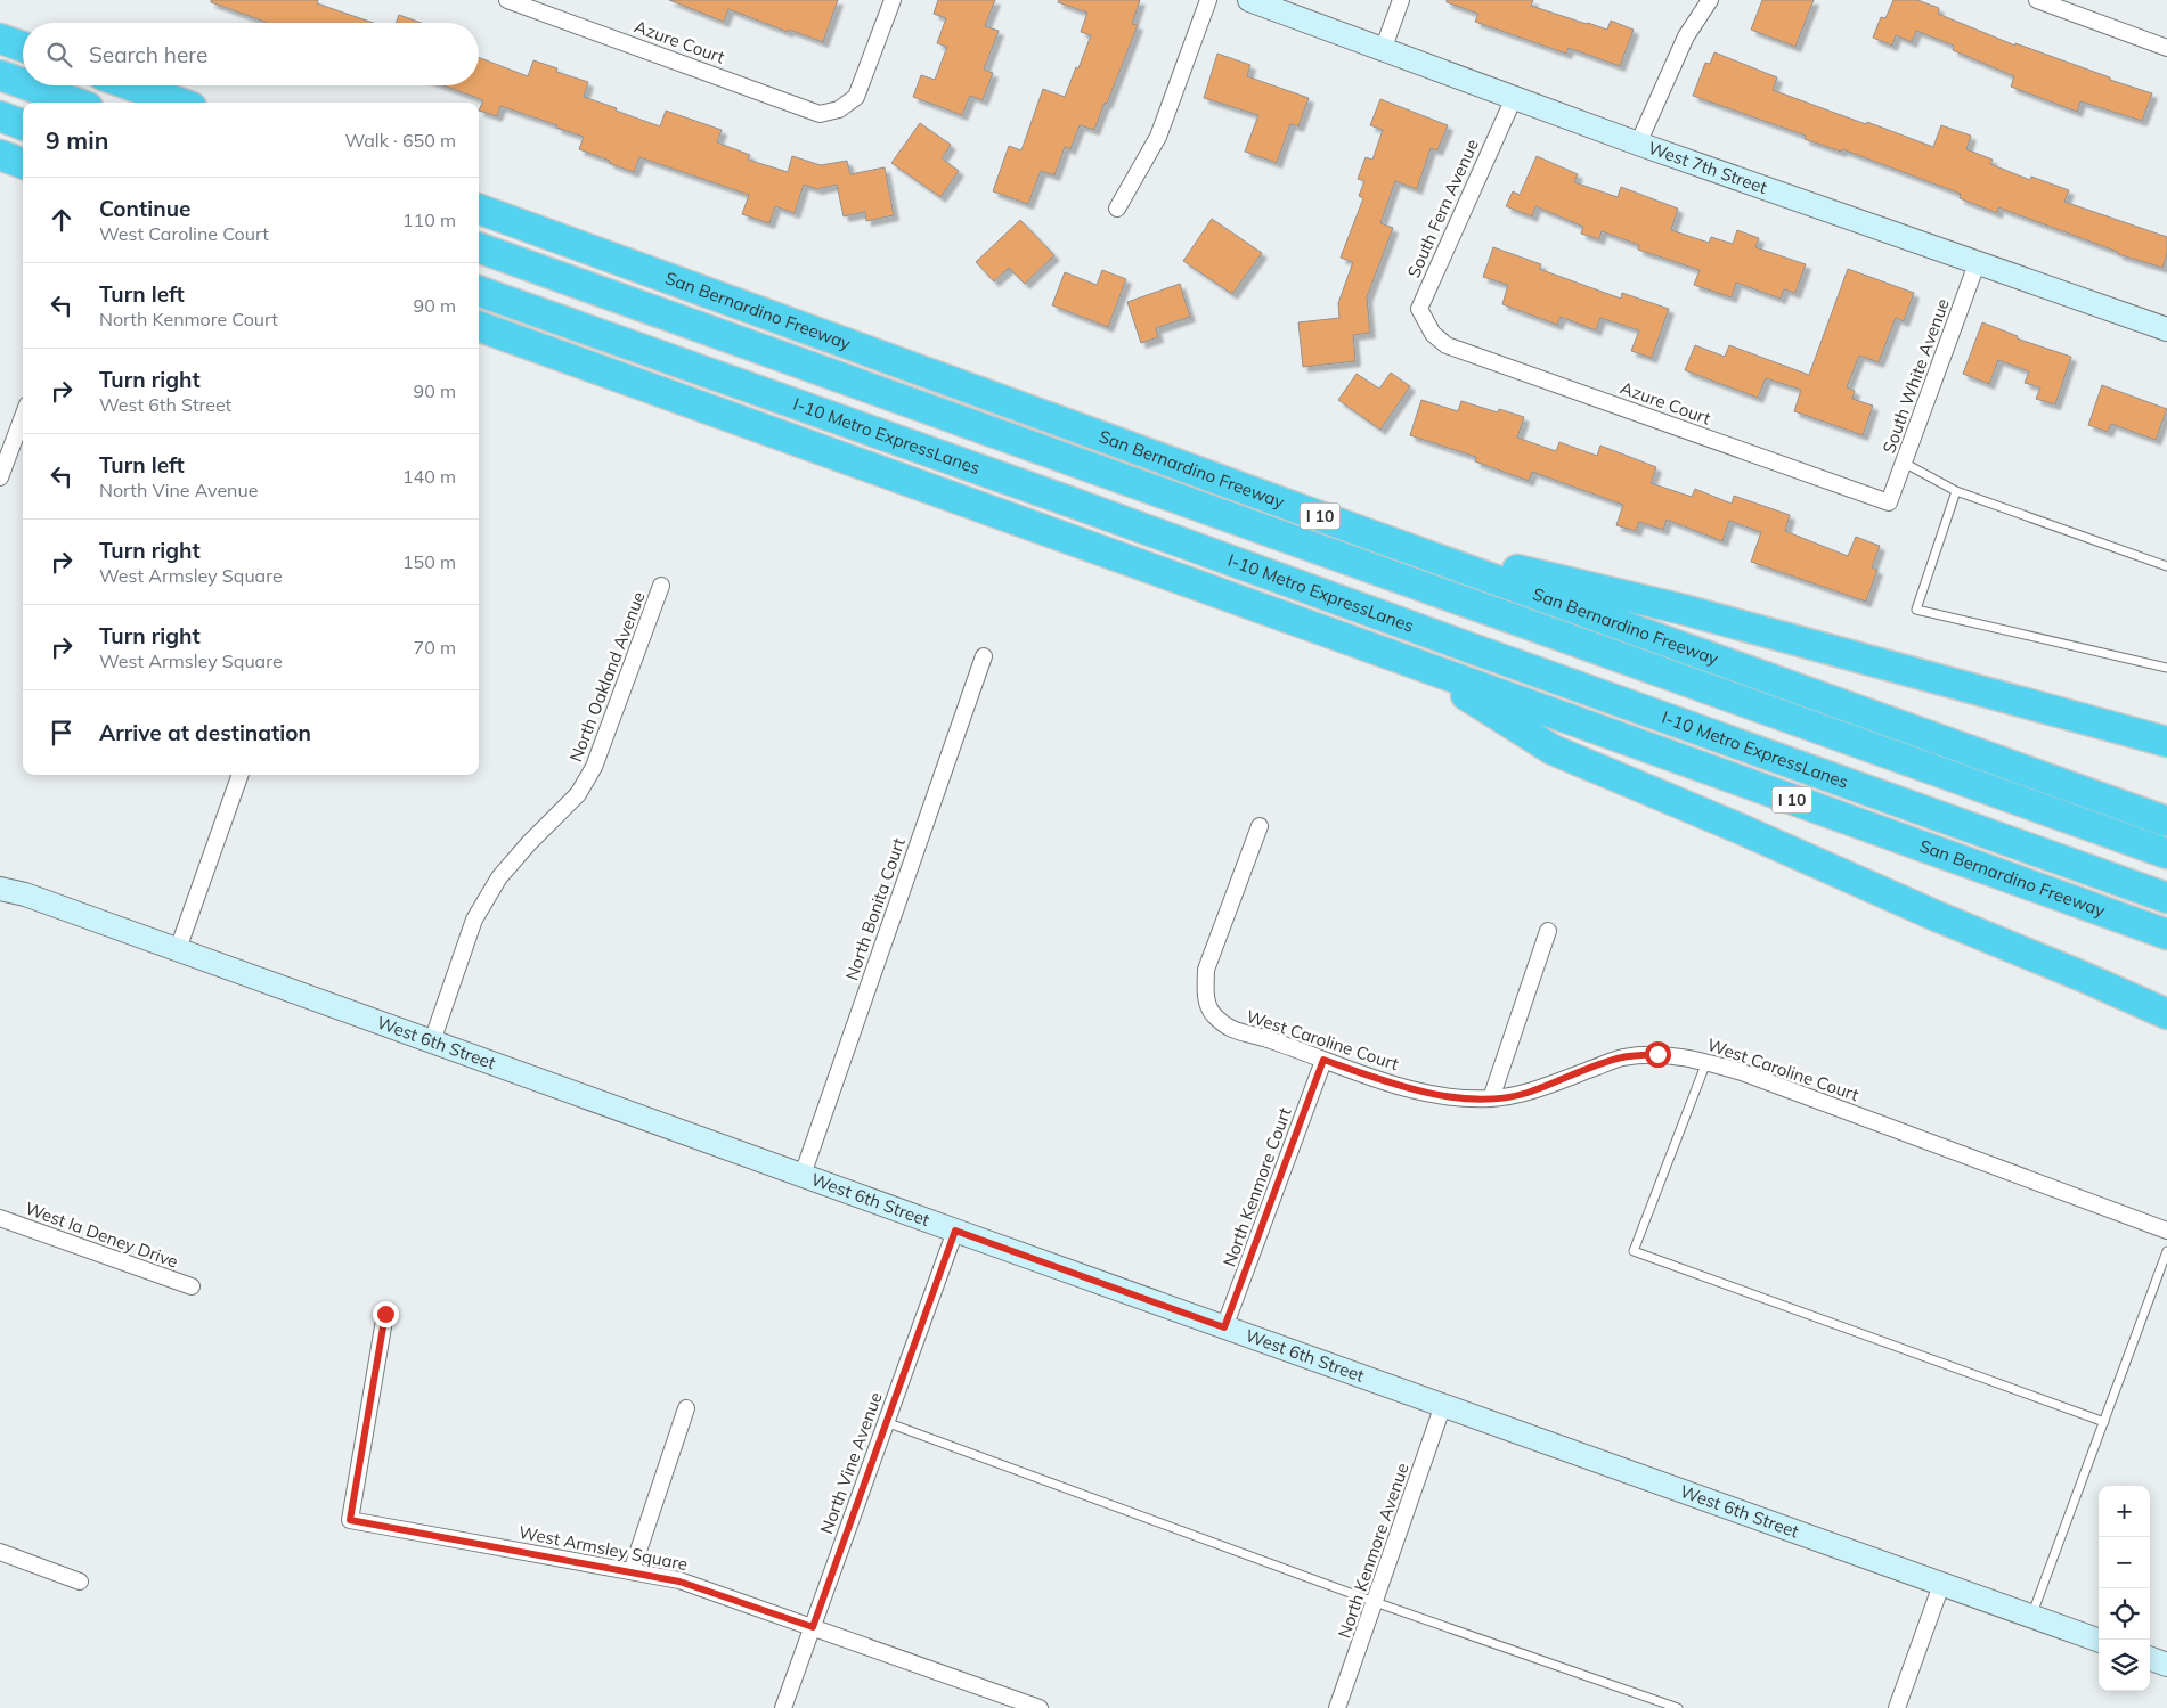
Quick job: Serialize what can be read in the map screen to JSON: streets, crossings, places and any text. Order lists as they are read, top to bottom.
{
  "streets": {
    "highway": ["San Bernardino Freeway", "I-10 Metro ExpressLanes", "I 10"],
    "street": [
      "Azure Court",
      "West 7th Street",
      "South Fern Avenue",
      "South White Avenue",
      "North Oakland Avenue",
      "North Bonita Court",
      "West Caroline Court",
      "West 6th Street",
      "North Kenmore Court",
      "West la Deney Drive",
      "North Vine Avenue",
      "West Armsley Square",
      "North Kenmore Avenue"
    ]
  },
  "crossings": [
    ["Azure Court", "South Fern Avenue"],
    ["Azure Court", "South White Avenue"],
    ["West 7th Street", "South Fern Avenue"],
    ["West 7th Street", "South White Avenue"],
    ["North Oakland Avenue", "West 6th Street"],
    ["North Bonita Court", "West 6th Street"],
    ["West Caroline Court", "North Kenmore Court"],
    ["West 6th Street", "North Kenmore Court"],
    ["West 6th Street", "North Vine Avenue"],
    ["West 6th Street", "North Kenmore Avenue"],
    ["North Vine Avenue", "West Armsley Square"]
  ],
  "page": {
    "search": "Search here",
    "heading": ["9 min", "Walk · 650 m"],
    "list": [
      ["Continue", "West Caroline Court", "110 m"],
      ["Turn left", "North Kenmore Court", "90 m"],
      ["Turn right", "West 6th Street", "90 m"],
      ["Turn left", "North Vine Avenue", "140 m"],
      ["Turn right", "West Armsley Square", "150 m"],
      ["Turn right", "West Armsley Square", "70 m"],
      "Arrive at destination"
    ],
    "map_buttons": ["+", "−"]
  }
}
